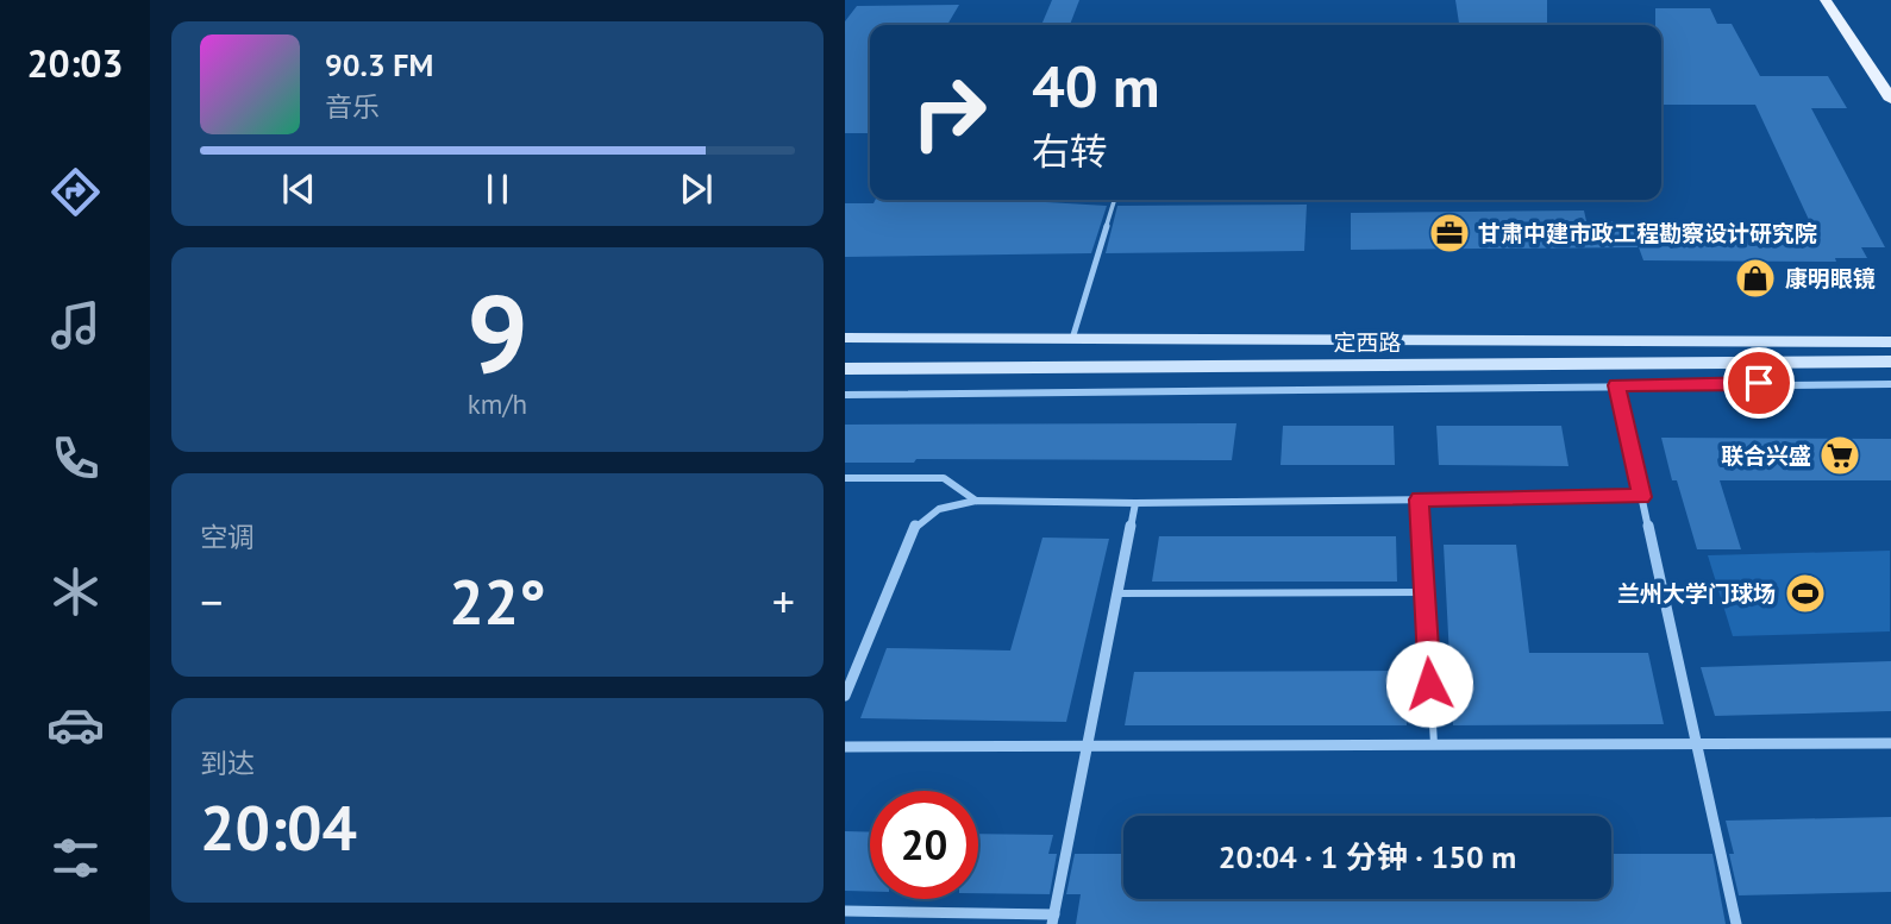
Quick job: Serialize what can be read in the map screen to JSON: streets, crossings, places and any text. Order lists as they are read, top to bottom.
{
  "streets": {
    "main road": ["定西路"]
  },
  "places": {
    "office": ["甘肃中建市政工程勘察设计研究院"],
    "shop": ["康明眼镜"],
    "supermarket": ["联合兴盛"],
    "sports": ["兰州大学门球场"]
  },
  "page": {
    "tabs": "20:03",
    "turn": ["40 m", "右转"],
    "song": ["90.3 FM", "音乐"],
    "tile": [
      ["9", "km/h"],
      "空调",
      ["到达", "20:04"]
    ],
    "heat": ["−", "22°", "+"],
    "limit": "20",
    "trip": "20:04 · 1 分钟 · 150 m"
  }
}
